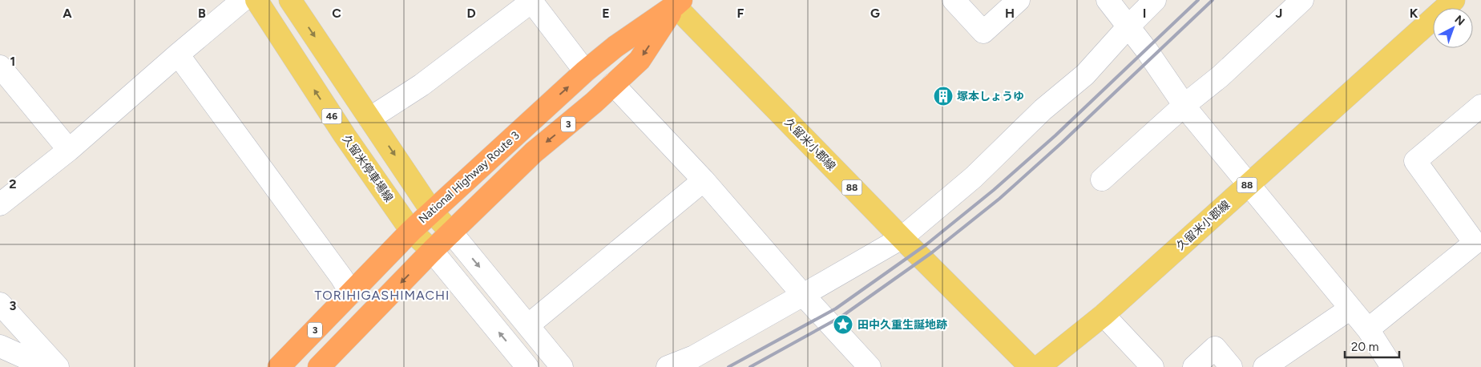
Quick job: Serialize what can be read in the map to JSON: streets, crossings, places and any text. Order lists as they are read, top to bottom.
{
  "streets": {
    "highway": ["3", "National Highway Route 3"],
    "main road": [
      "46",
      "久留米小郡線",
      "久留米停車場線",
      "88"
    ]
  },
  "crossings": [
    ["3", "久留米小郡線"],
    ["3", "久留米停車場線"],
    ["3", "National Highway Route 3"],
    ["久留米小郡線", "National Highway Route 3"],
    ["久留米停車場線", "National Highway Route 3"]
  ],
  "districts": ["TORIHIGASHIMACHI"],
  "places": {
    "building": ["塚本しょうゆ"],
    "place": ["田中久重生誕地跡"]
  },
  "scale_bar": "20 m",
  "north": "top right",
  "grid": {
    "columns": [
      "A",
      "B",
      "C",
      "D",
      "E",
      "F",
      "G",
      "H",
      "I",
      "J",
      "K"
    ],
    "rows": ["1", "2", "3"]
  }
}
